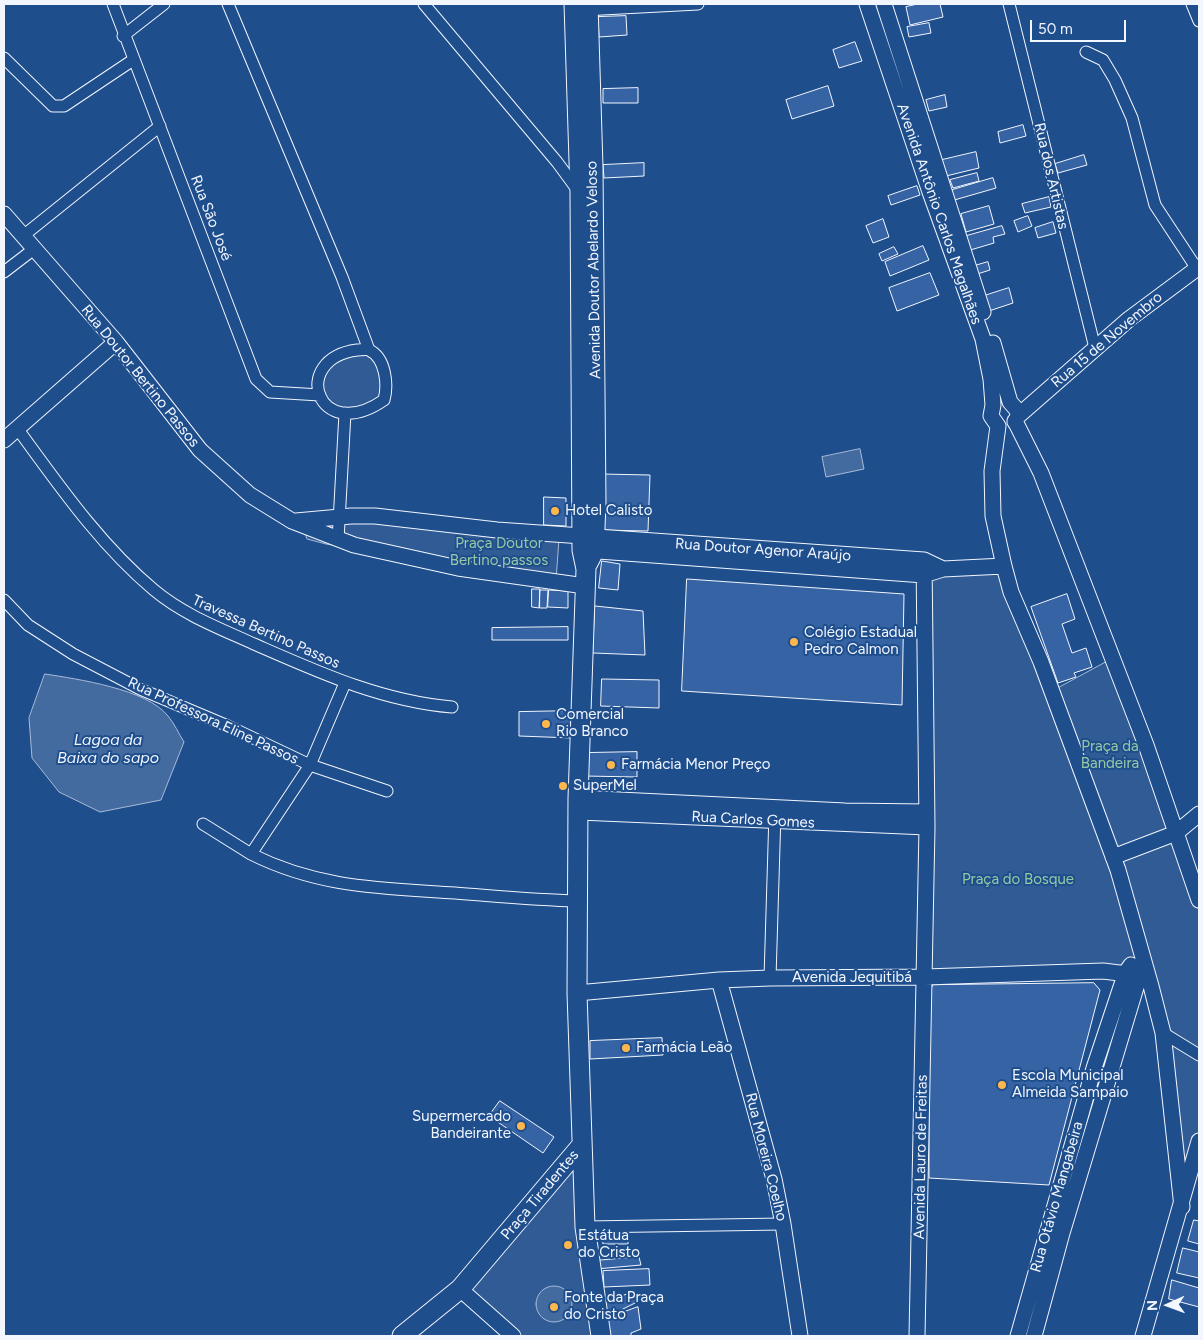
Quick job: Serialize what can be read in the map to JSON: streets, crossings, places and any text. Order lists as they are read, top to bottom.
{
  "streets": {
    "main road": ["Avenida Doutor Abelardo Veloso", "Praça Tiradentes"],
    "street": [
      "Rua dos Artistas",
      "Avenida Antônio Carlos Magalhães",
      "Rua São José",
      "Rua 15 de Novembro",
      "Rua Doutor Bertino Passos",
      "Rua Doutor Agenor Araújo",
      "Travessa Bertino Passos",
      "Rua Professora Eline Passos",
      "Rua Carlos Gomes",
      "Avenida Jequitibá",
      "Rua Moreira Coelho",
      "Avenida Lauro de Freitas",
      "Rua Otávio Mangabeira"
    ]
  },
  "crossings": [
    ["Rua dos Artistas", "Rua 15 de Novembro"],
    ["Avenida Antônio Carlos Magalhães", "Rua 15 de Novembro"],
    ["Avenida Doutor Abelardo Veloso", "Rua Doutor Agenor Araújo"],
    ["Travessa Bertino Passos", "Rua Professora Eline Passos"],
    ["Avenida Jequitibá", "Rua Moreira Coelho"],
    ["Avenida Jequitibá", "Avenida Lauro de Freitas"],
    ["Avenida Jequitibá", "Rua Otávio Mangabeira"]
  ],
  "water": ["Lagoa da Baixa do sapo"],
  "parks": ["Praça Doutor Bertino passos", "Praça da Bandeira", "Praça do Bosque"],
  "places": [
    "Hotel Calisto",
    "Colégio Estadual Pedro Calmon",
    "Comercial Rio Branco",
    "Farmácia Menor Preço",
    "SuperMel",
    "Farmácia Leão",
    "Escola Municipal Almeida Sampaio",
    "Supermercado Bandeirante",
    "Estátua do Cristo",
    "Fonte da Praça do Cristo"
  ],
  "scale_bar": "50 m",
  "north": "left"
}
